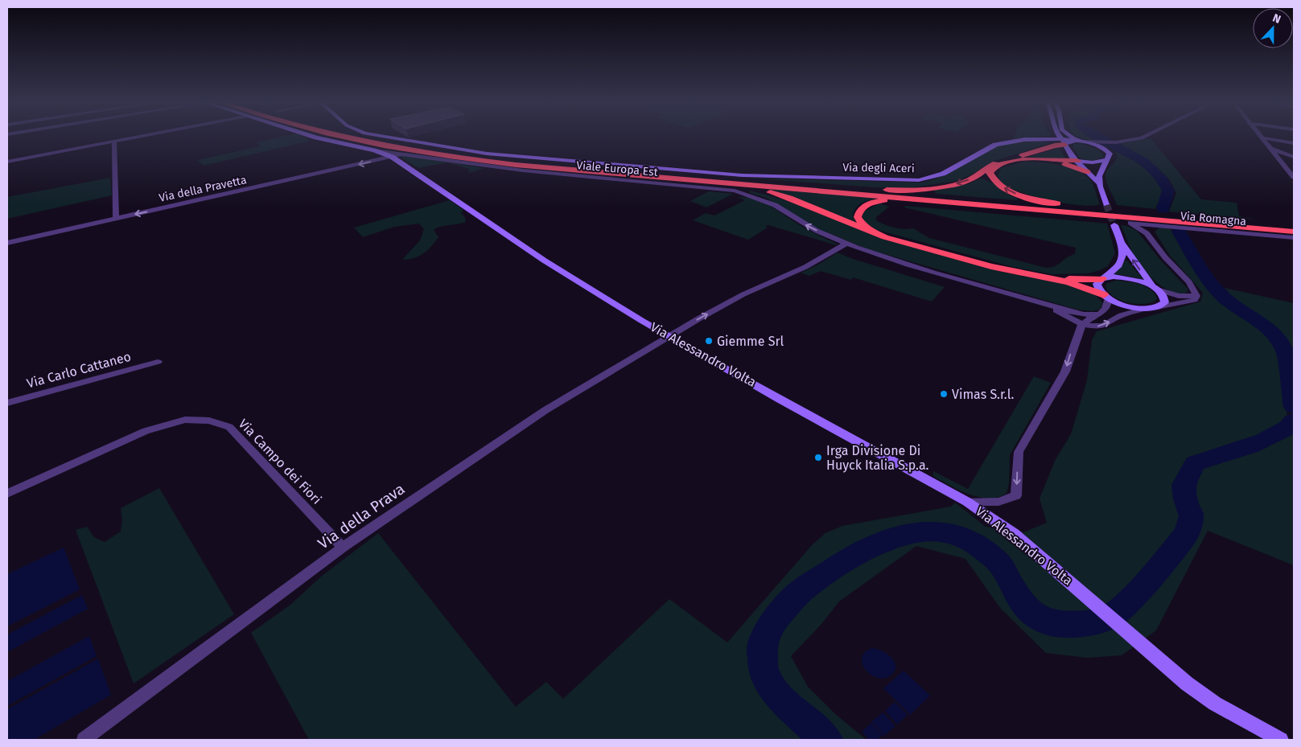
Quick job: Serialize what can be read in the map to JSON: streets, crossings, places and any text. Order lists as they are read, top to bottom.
{
  "streets": {
    "street": [
      "Via degli Aceri",
      "Viale Europa Est",
      "Via della Pravetta",
      "Via Romagna",
      "Via Alessandro Volta",
      "Via Carlo Cattaneo",
      "Via Campo dei Fiori",
      "Via della Prava"
    ]
  },
  "crossings": [
    ["Via degli Aceri", "Viale Europa Est"],
    ["Viale Europa Est", "Via della Pravetta"],
    ["Viale Europa Est", "Via Alessandro Volta"],
    ["Via della Pravetta", "Via Alessandro Volta"],
    ["Via Alessandro Volta", "Via della Prava"],
    ["Via Campo dei Fiori", "Via della Prava"]
  ],
  "one_way": ["Via della Pravetta"],
  "places": ["Giemme Srl", "Vimas S.r.l.", "Irga Divisione Di Huyck Italia S.p.a."],
  "north": "top"
}
